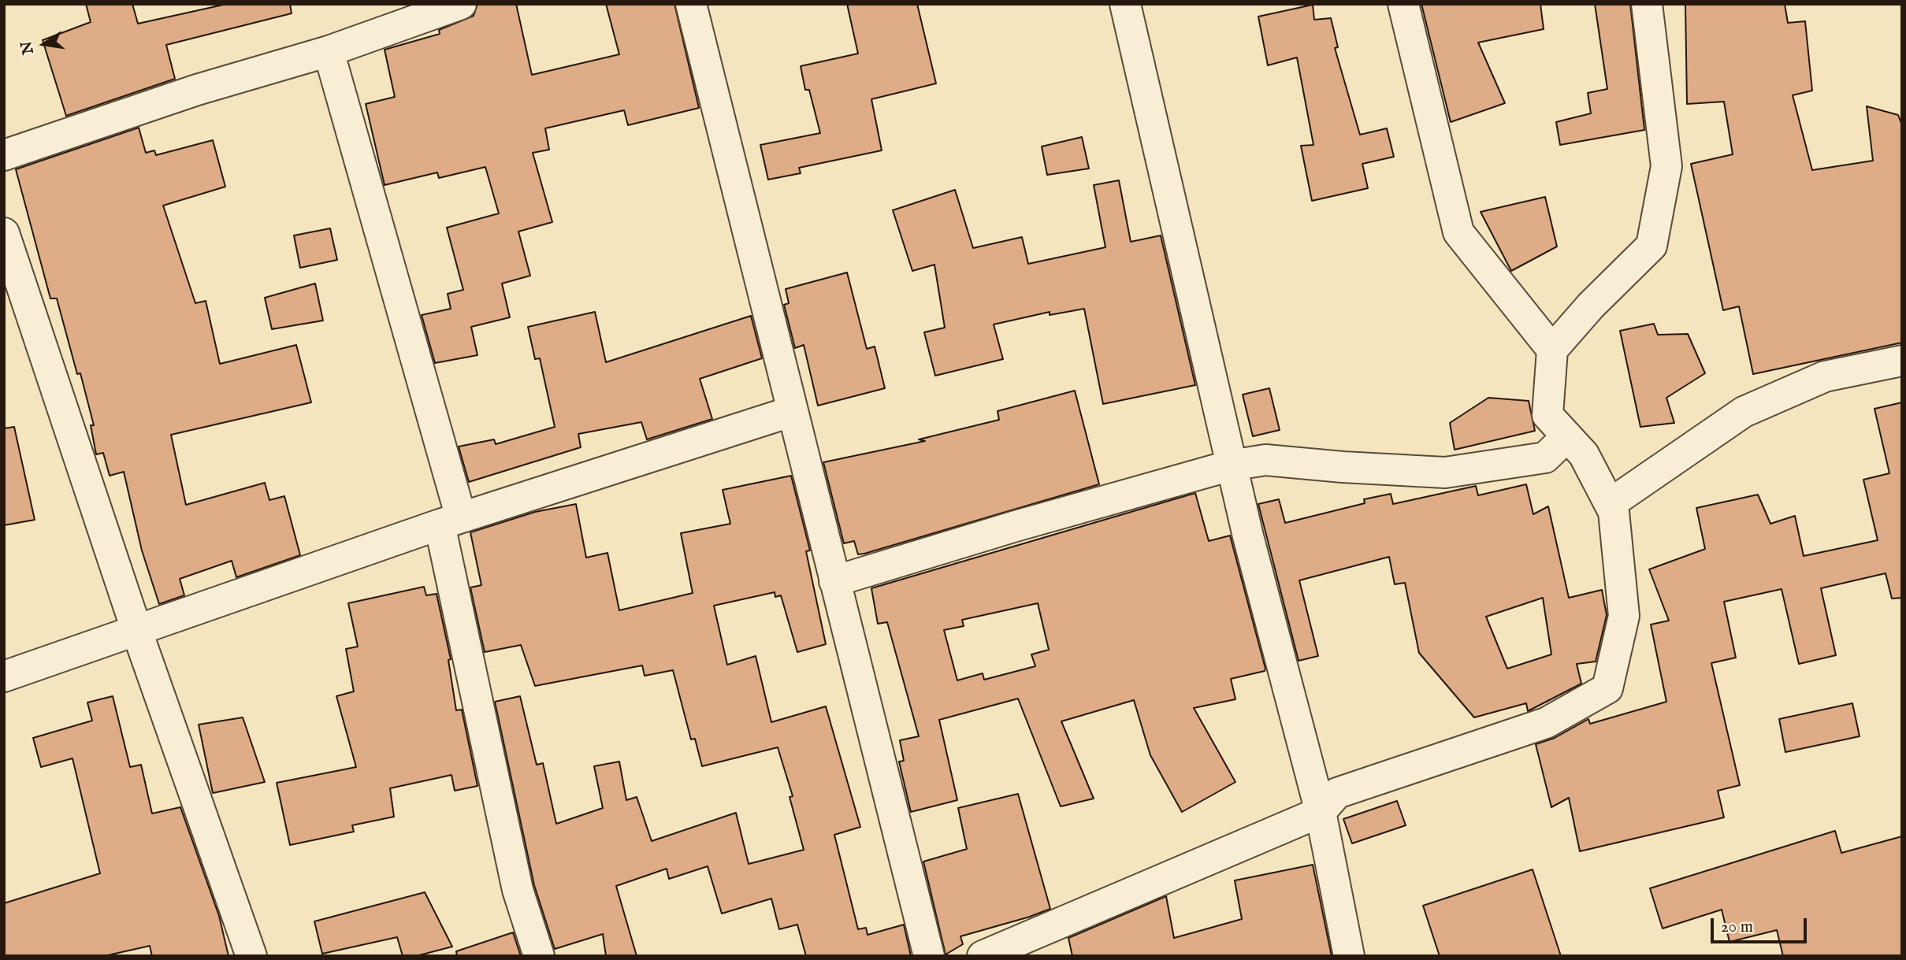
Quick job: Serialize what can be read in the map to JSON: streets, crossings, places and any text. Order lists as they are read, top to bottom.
{
  "scale_bar": "20 m",
  "north": "left"
}
